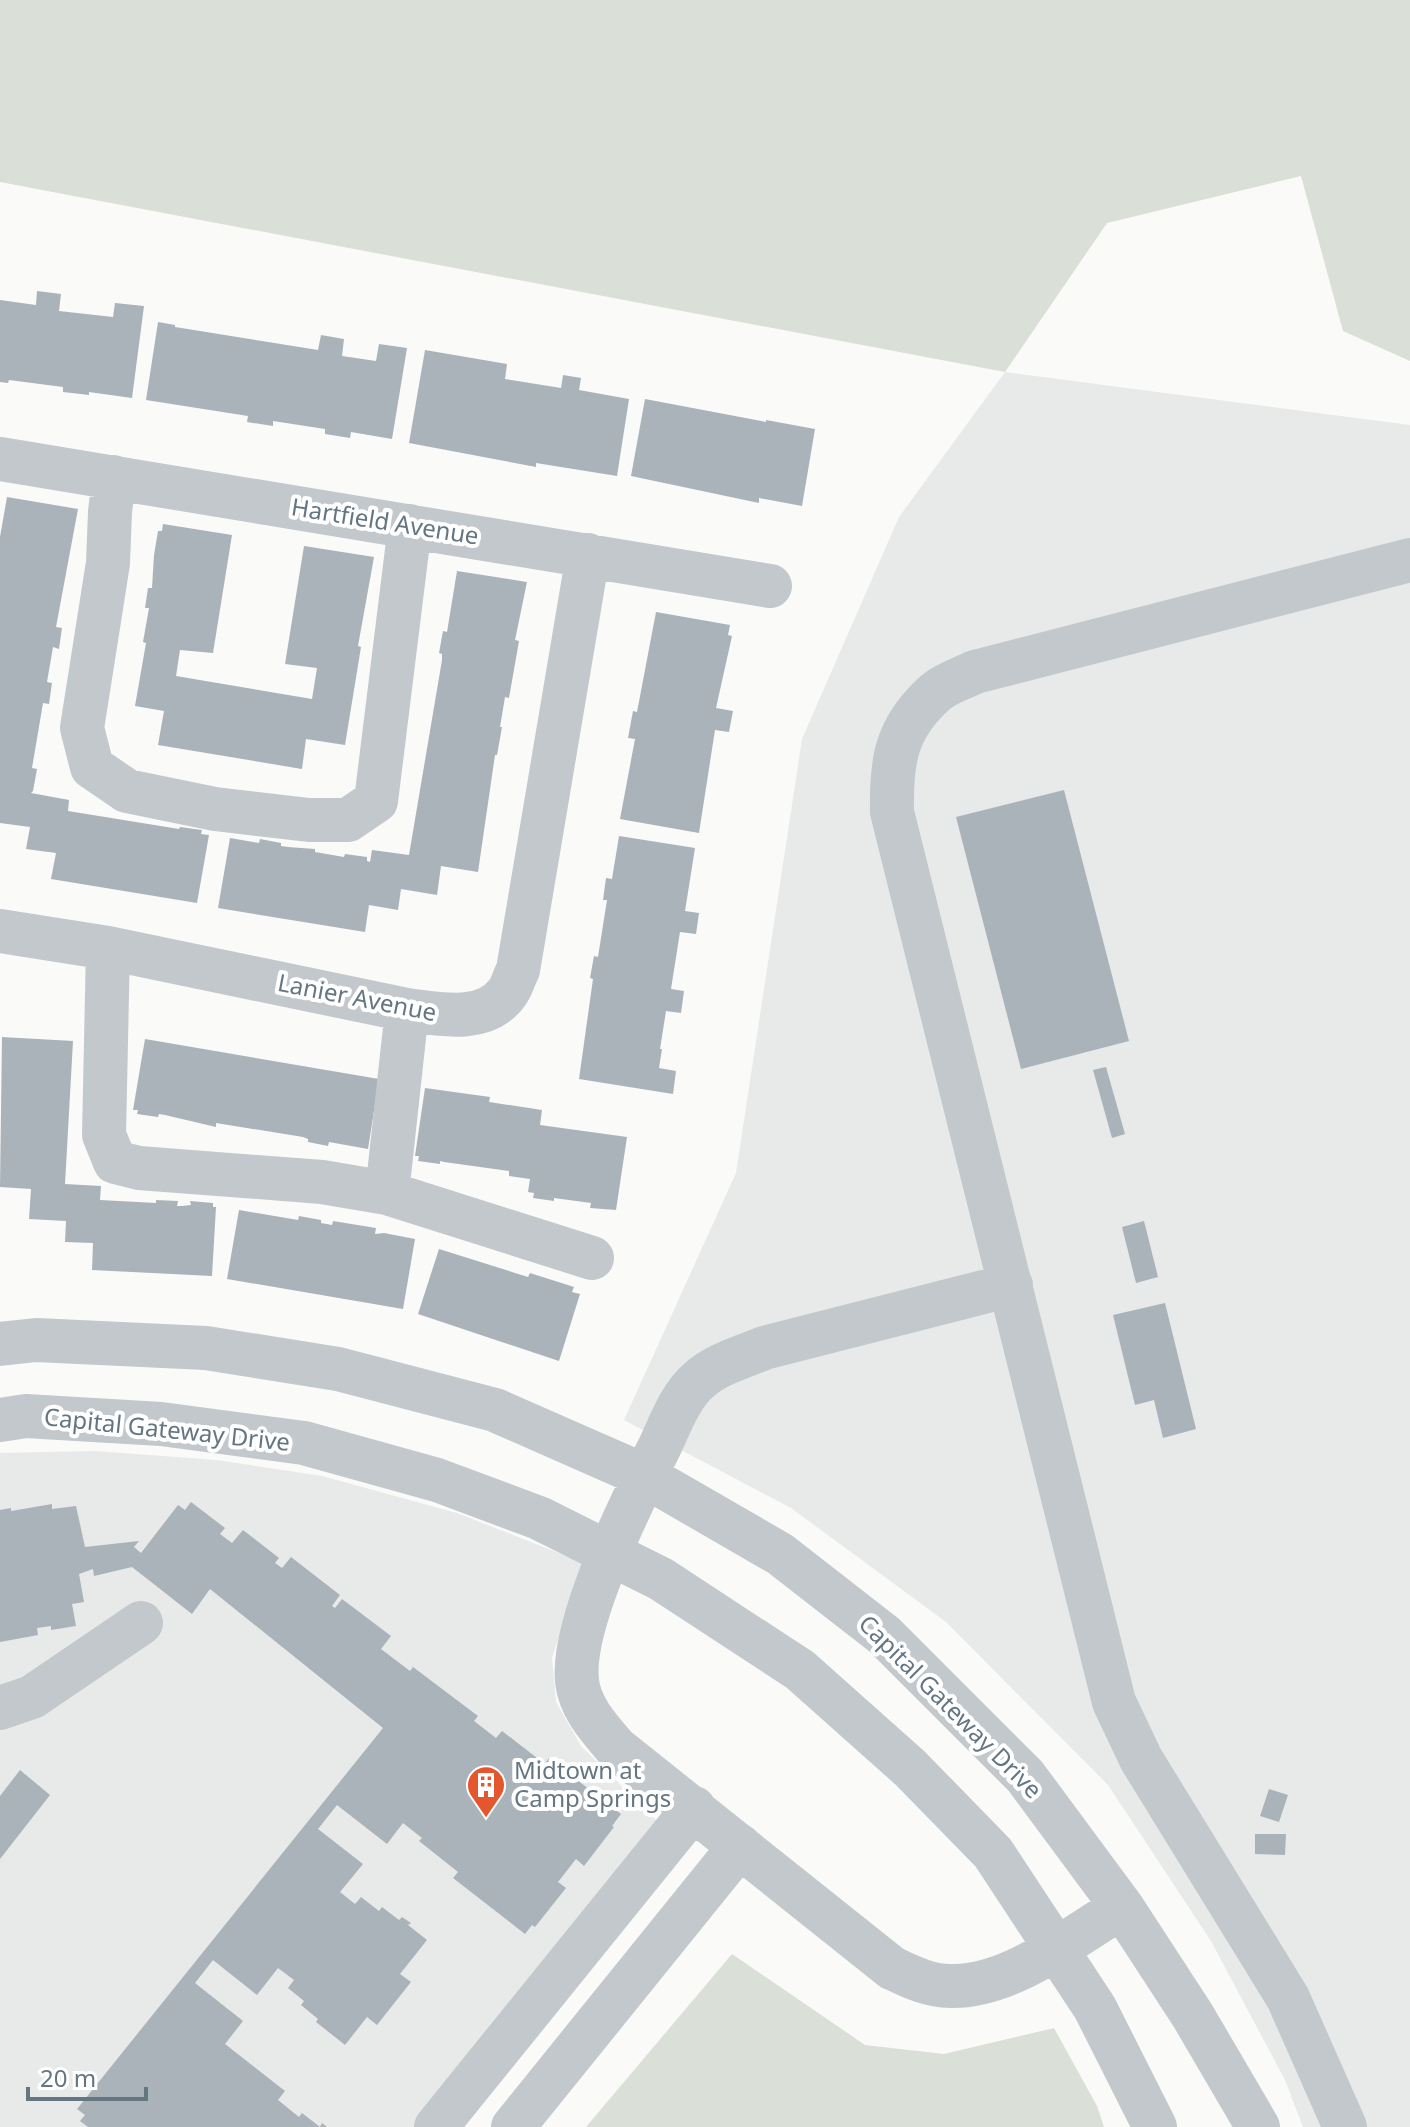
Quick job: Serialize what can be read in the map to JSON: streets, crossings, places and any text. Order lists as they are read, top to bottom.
{
  "streets": {
    "street": ["Hartfield Avenue", "Lanier Avenue", "Capital Gateway Drive"]
  },
  "crossings": [
    ["Hartfield Avenue", "Lanier Avenue"]
  ],
  "places": {
    "building": ["Midtown at Camp Springs"]
  },
  "scale_bar": "20 m"
}
